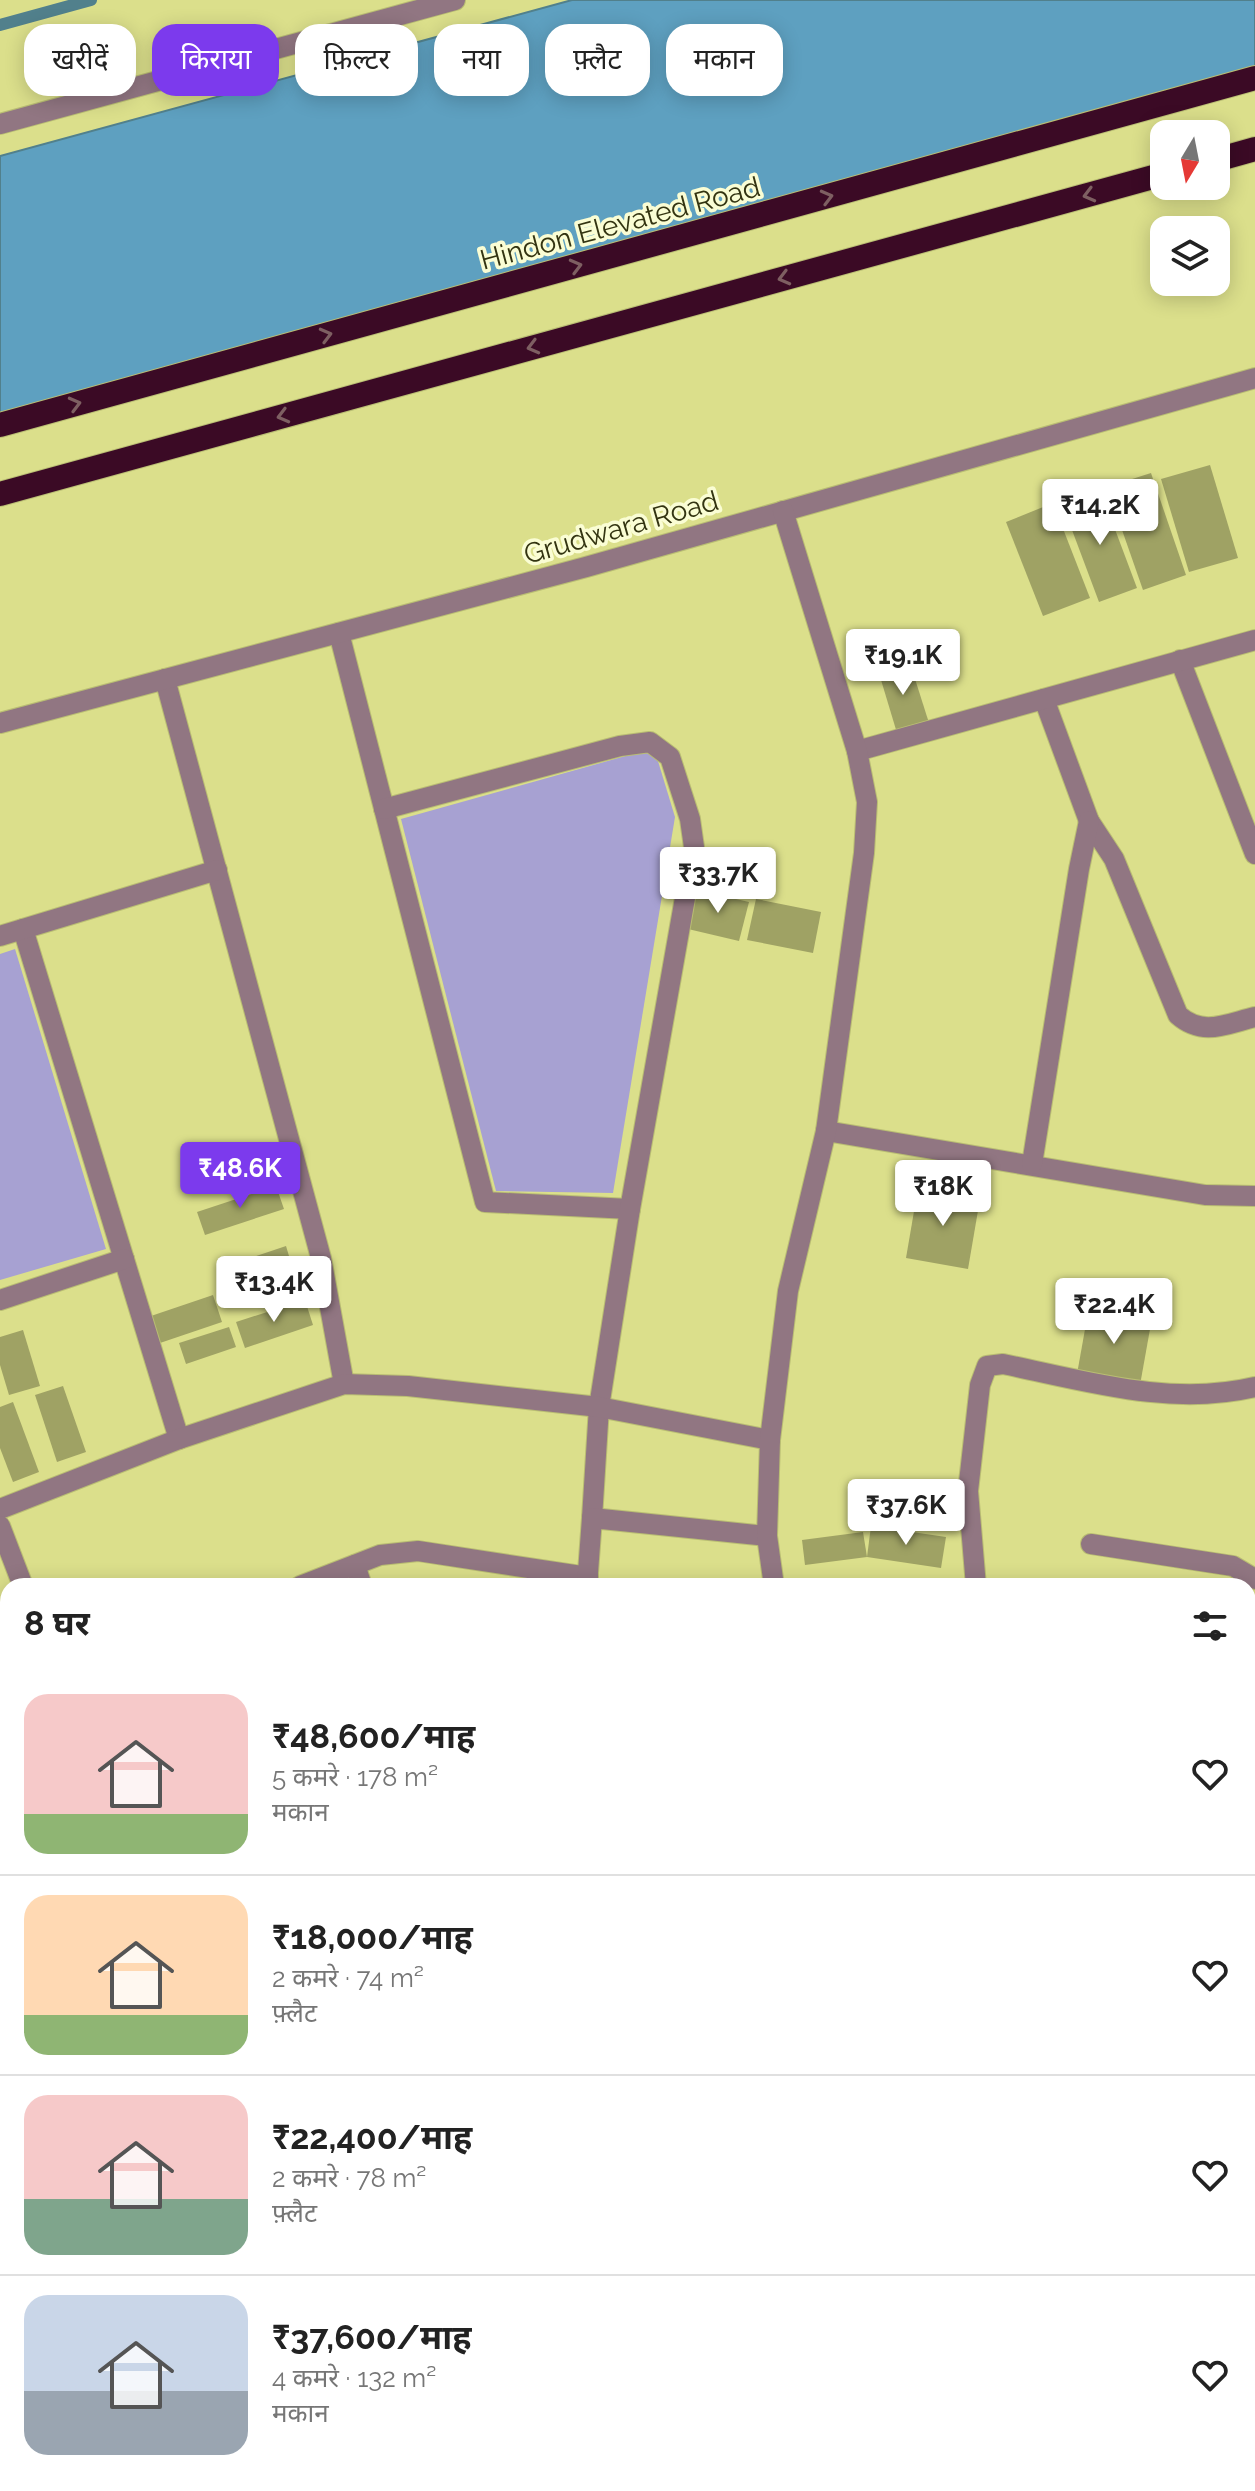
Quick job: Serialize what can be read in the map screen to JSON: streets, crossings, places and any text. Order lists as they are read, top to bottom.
{
  "streets": {
    "highway": ["Hindon Elevated Road"],
    "street": ["Grudwara Road"]
  },
  "north": "bottom",
  "page": {
    "chip": [
      "खरीदें",
      "किराया",
      "फ़िल्टर",
      "नया",
      "फ़्लैट",
      "मकान"
    ],
    "price": [
      "₹14.2K",
      "₹19.1K",
      "₹33.7K",
      "₹48.6K",
      "₹18K",
      "₹13.4K",
      "₹22.4K",
      "₹37.6K"
    ],
    "heading": "8 घर",
    "list": [
      {
        "name": "₹48,600/माह",
        "note": "5 कमरे · 178 m² · मकान"
      },
      {
        "name": "₹18,000/माह",
        "note": "2 कमरे · 74 m² · फ़्लैट"
      },
      {
        "name": "₹22,400/माह",
        "note": "2 कमरे · 78 m² · फ़्लैट"
      },
      {
        "name": "₹37,600/माह",
        "note": "4 कमरे · 132 m² · मकान"
      }
    ]
  }
}
